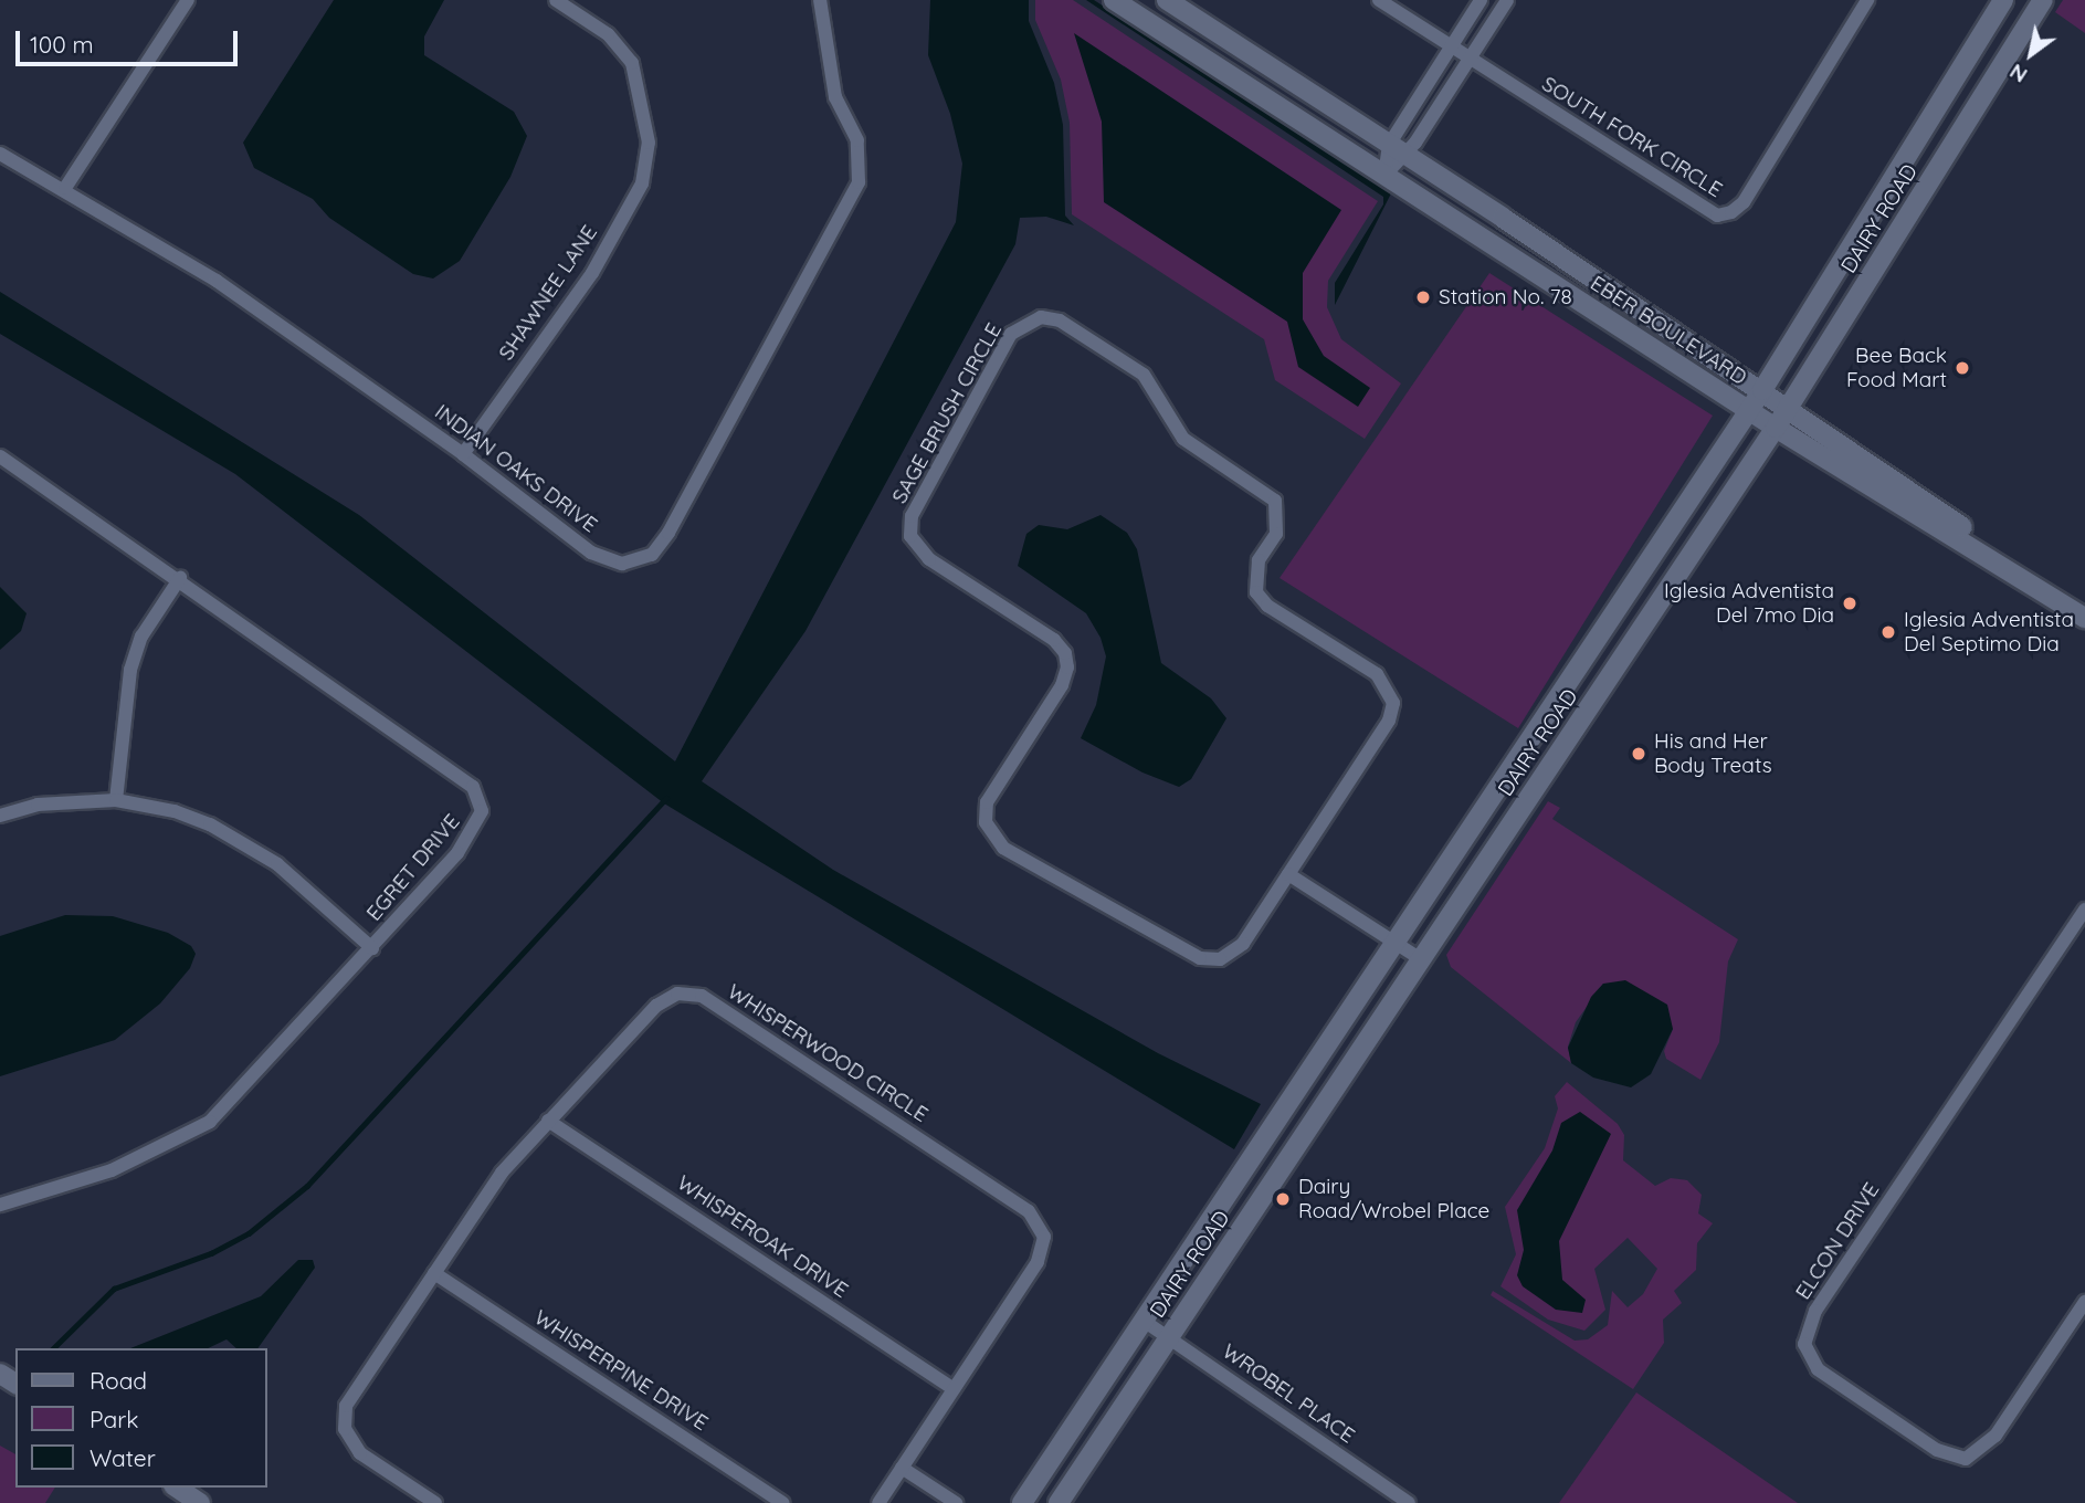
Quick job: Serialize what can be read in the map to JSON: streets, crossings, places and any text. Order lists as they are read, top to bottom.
{
  "streets": {
    "street": [
      "SOUTH FORK CIRCLE",
      "DAIRY ROAD",
      "SHAWNEE LANE",
      "EBER BOULEVARD",
      "SAGE BRUSH CIRCLE",
      "INDIAN OAKS DRIVE",
      "EGRET DRIVE",
      "WHISPERWOOD CIRCLE",
      "WHISPEROAK DRIVE",
      "ELCON DRIVE",
      "WHISPERPINE DRIVE",
      "WROBEL PLACE"
    ]
  },
  "crossings": [
    ["DAIRY ROAD", "EBER BOULEVARD"],
    ["DAIRY ROAD", "WROBEL PLACE"],
    ["SHAWNEE LANE", "INDIAN OAKS DRIVE"],
    ["WHISPERWOOD CIRCLE", "WHISPEROAK DRIVE"],
    ["WHISPERWOOD CIRCLE", "WHISPERPINE DRIVE"]
  ],
  "places": [
    "Station No. 78",
    "Bee Back Food Mart",
    "Iglesia Adventista Del 7mo Dia",
    "Iglesia Adventista Del Septimo Dia",
    "His and Her Body Treats",
    "Dairy Road/Wrobel Place"
  ],
  "legend": ["Road", "Park", "Water"],
  "scale_bar": "100 m",
  "north": "bottom left"
}
